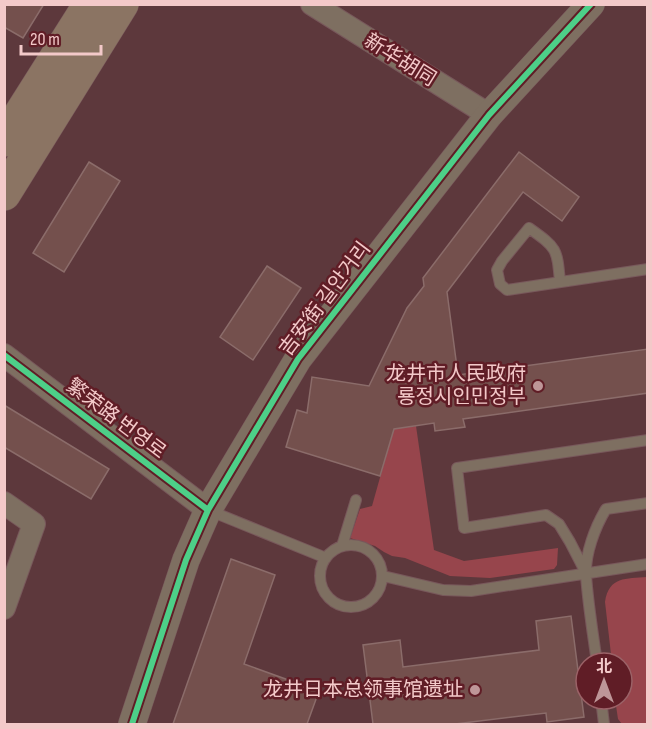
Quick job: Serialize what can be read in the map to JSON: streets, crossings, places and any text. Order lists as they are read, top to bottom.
{
  "streets": {
    "street": ["新华胡同", "吉安街 길안거리", "繁荣路 번영로"]
  },
  "crossings": [
    ["新华胡同", "吉安街 길안거리"],
    ["吉安街 길안거리", "繁荣路 번영로"]
  ],
  "places": ["龙井市人民政府 룡정시인민정부", "龙井日本总领事馆遗址"],
  "scale_bar": "20 m",
  "north": "top"
}
